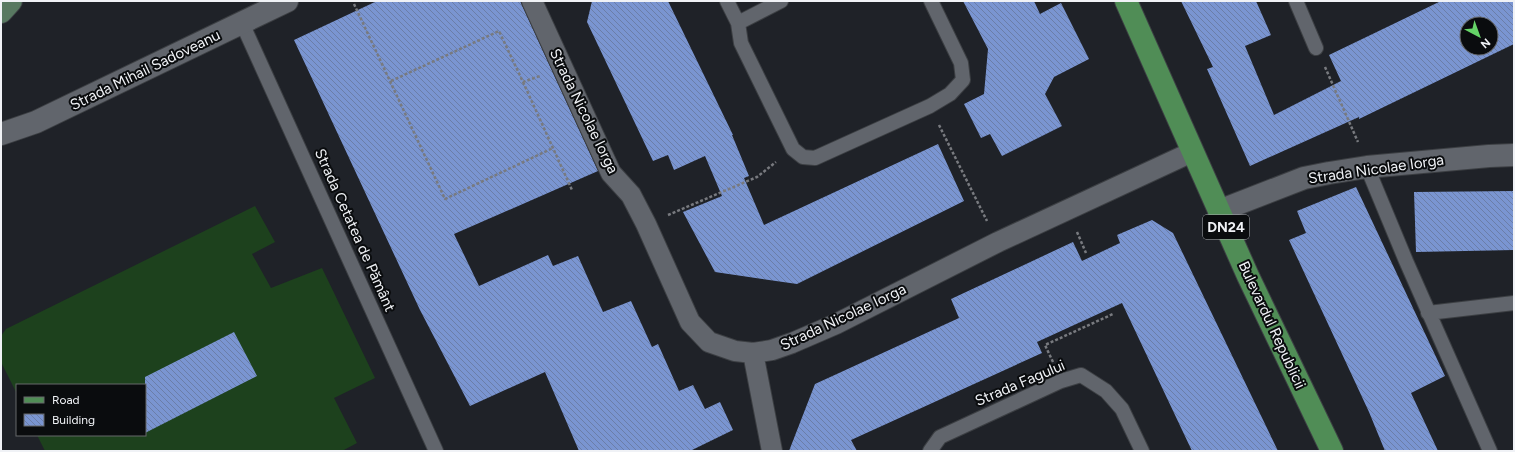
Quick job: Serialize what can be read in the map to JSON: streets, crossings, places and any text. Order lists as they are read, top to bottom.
{
  "streets": {
    "main road": ["DN24", "Bulevardul Republicii"],
    "street": ["Strada Mihail Sadoveanu", "Strada Nicolae Iorga"],
    "lane": ["Strada Cetatea de Pământ", "Strada Fagului"]
  },
  "crossings": [
    ["Strada Mihail Sadoveanu", "Strada Cetatea de Pământ"],
    ["Strada Nicolae Iorga", "Bulevardul Republicii"]
  ],
  "legend": ["Road", "Building"],
  "north": "bottom right"
}
